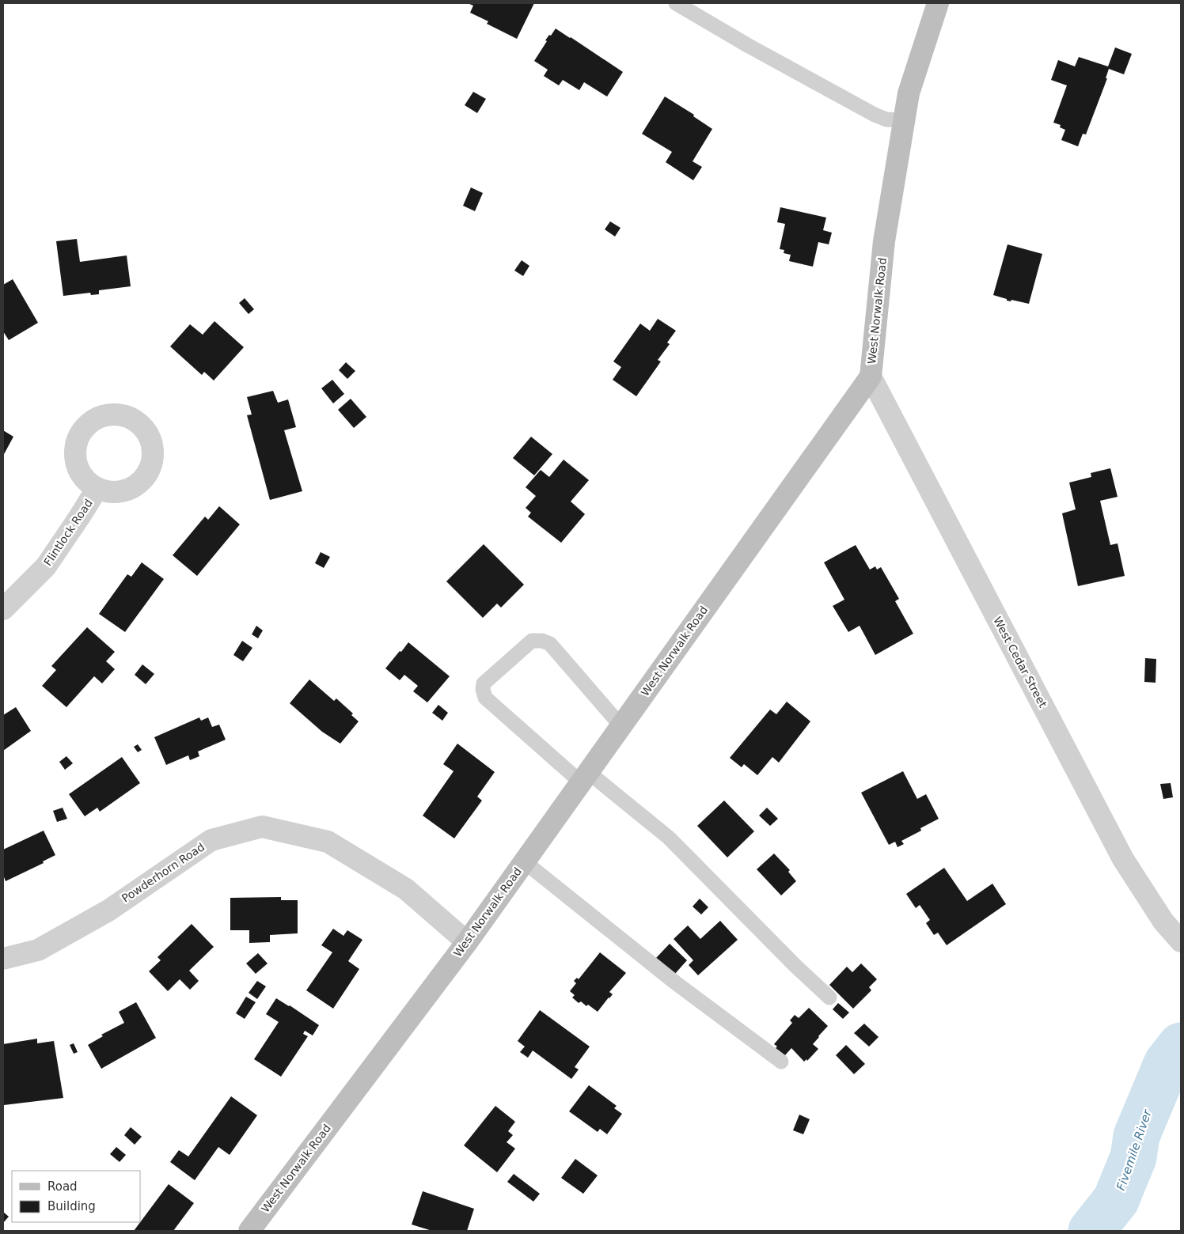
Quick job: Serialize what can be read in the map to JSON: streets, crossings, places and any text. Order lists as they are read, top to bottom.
{
  "streets": {
    "main road": ["West Norwalk Road"],
    "street": ["Flintlock Road", "West Cedar Street", "Powderhorn Road"]
  },
  "crossings": [
    ["West Norwalk Road", "West Cedar Street"],
    ["West Norwalk Road", "Powderhorn Road"]
  ],
  "water": ["Fivemile River"],
  "legend": ["Road", "Building"]
}
